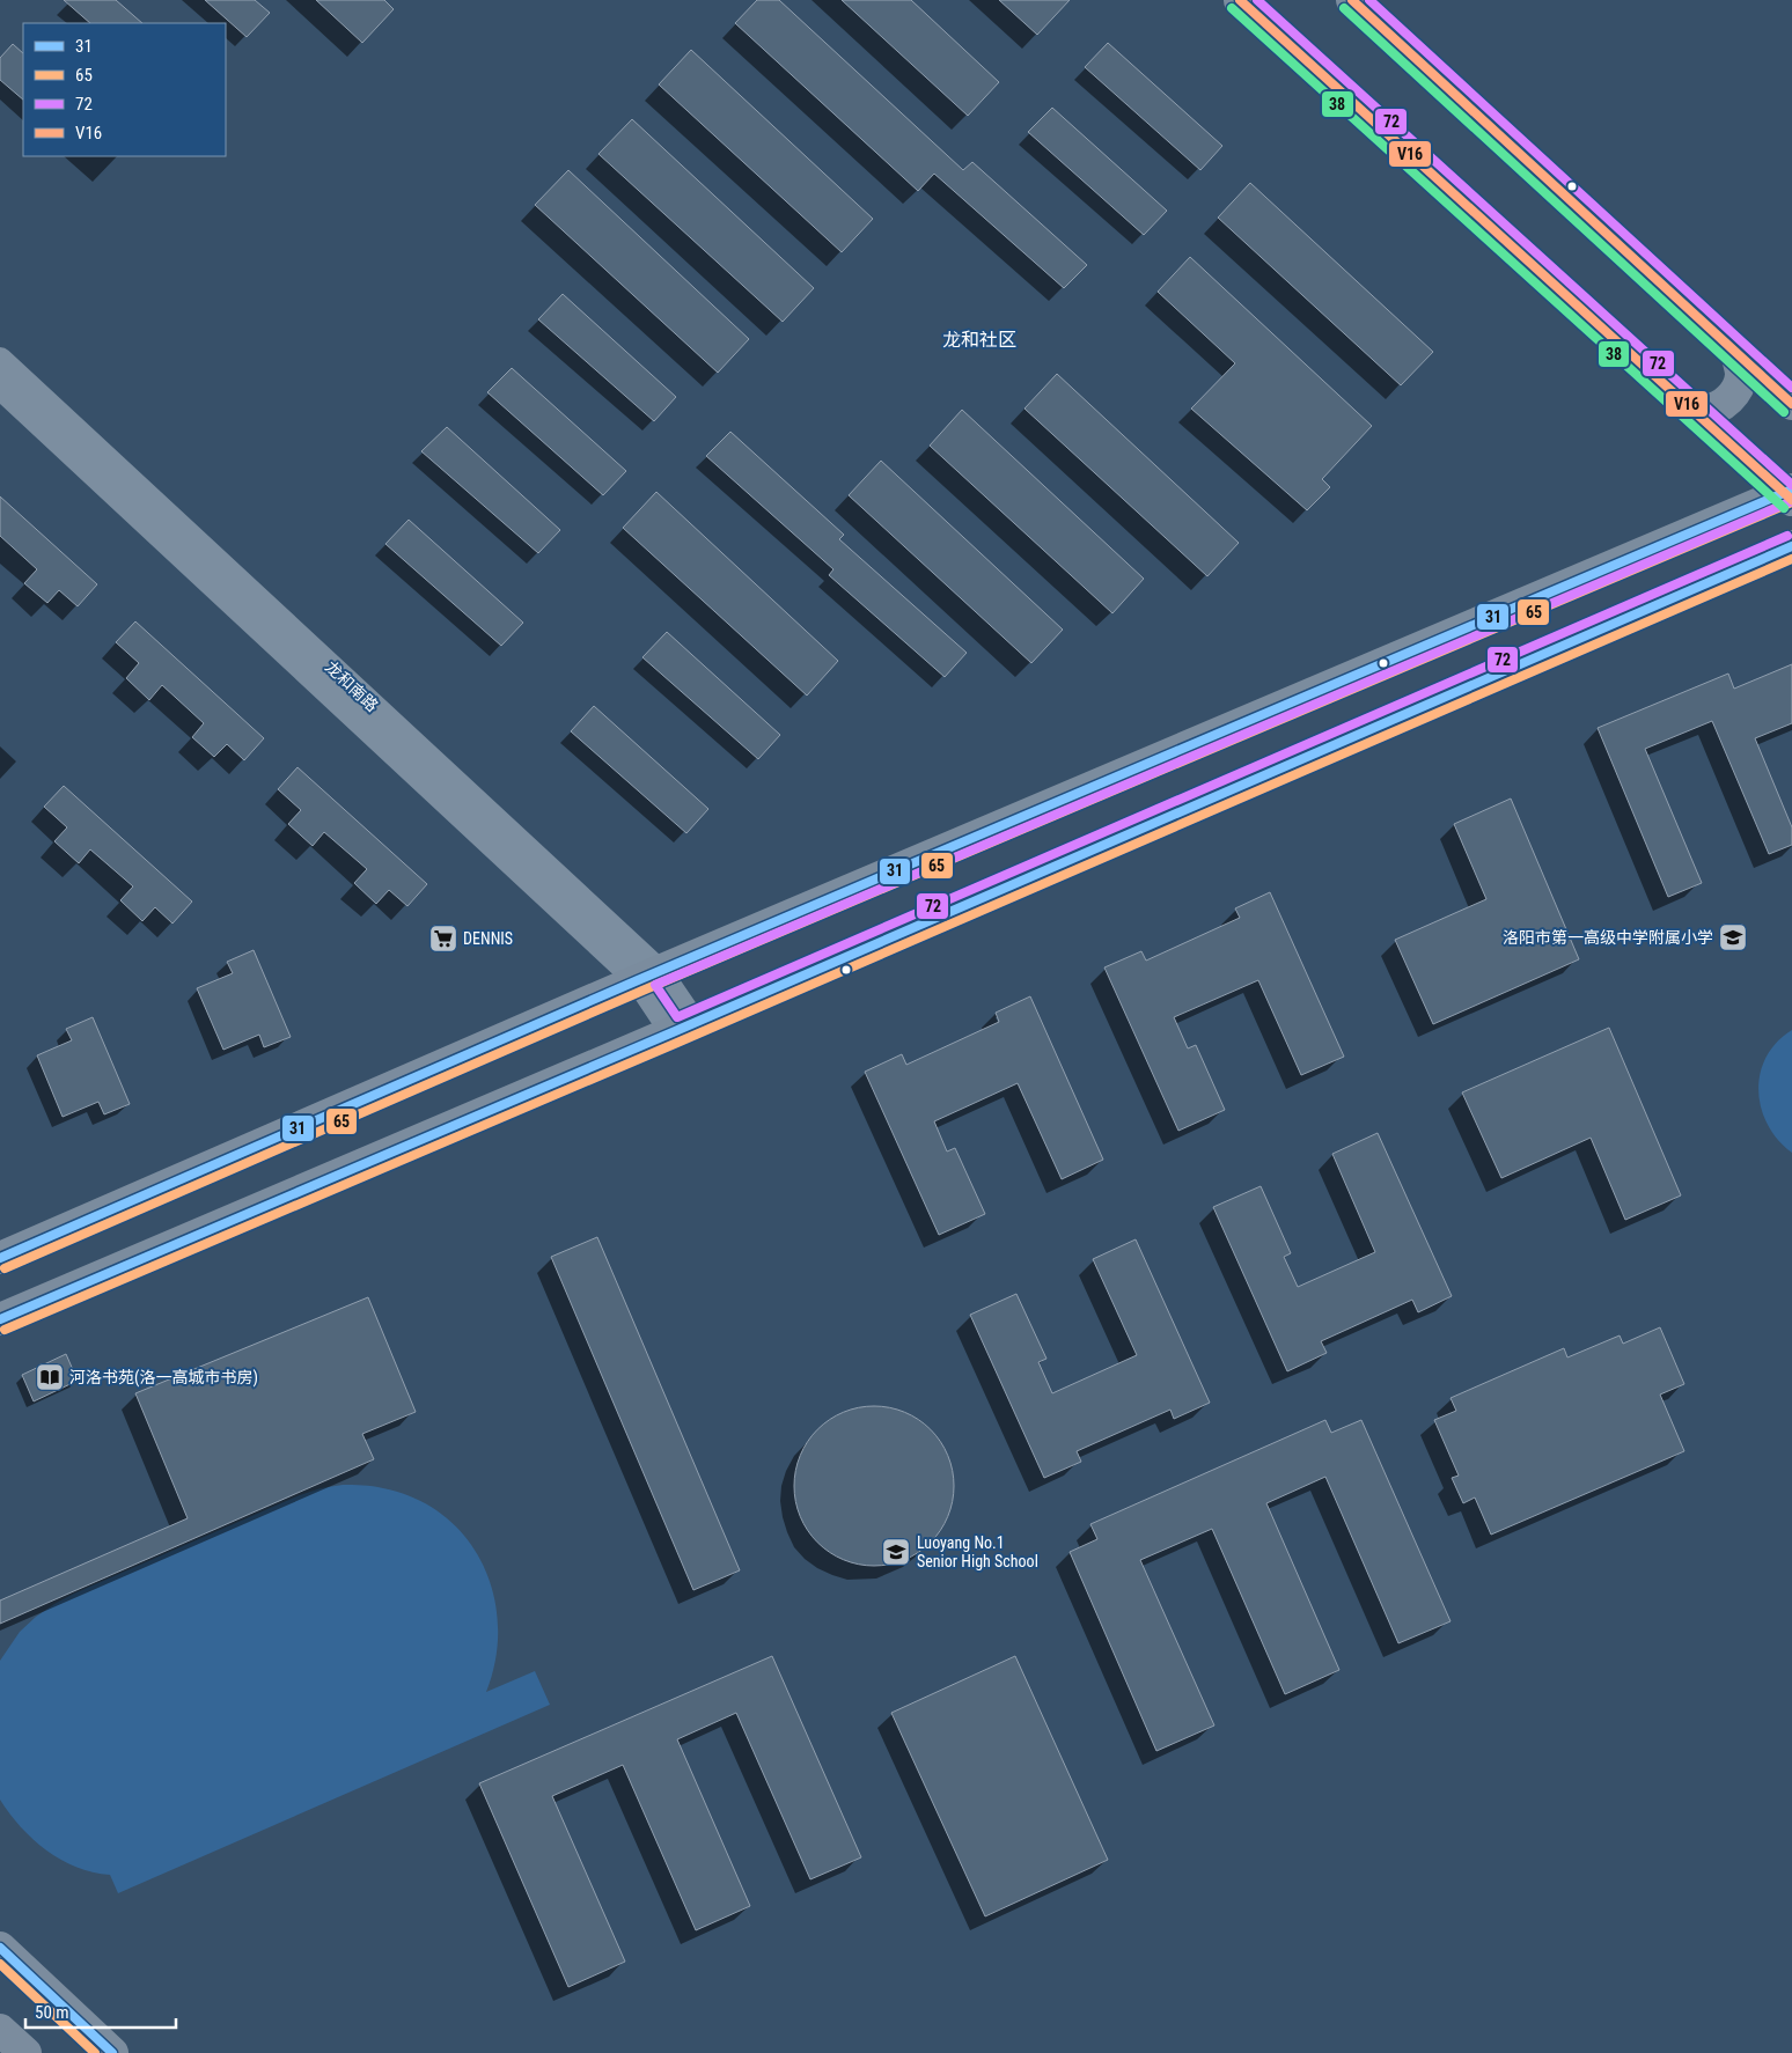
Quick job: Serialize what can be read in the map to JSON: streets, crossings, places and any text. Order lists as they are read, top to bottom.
{
  "streets": {
    "street": ["龙和南路"]
  },
  "districts": ["龙和社区"],
  "places": {
    "school or university": ["洛阳市第一高级中学附属小学", "Luoyang No.1 Senior High School"],
    "supermarket": ["DENNIS"],
    "library": ["河洛书苑(洛一高城市书房)"]
  },
  "lines": [
    "transit line 72",
    "transit line V16",
    "transit line 38",
    "transit line 31",
    "transit line 65"
  ],
  "legend": [
    "31",
    "65",
    "72",
    "V16"
  ],
  "scale_bar": "50 m"
}
